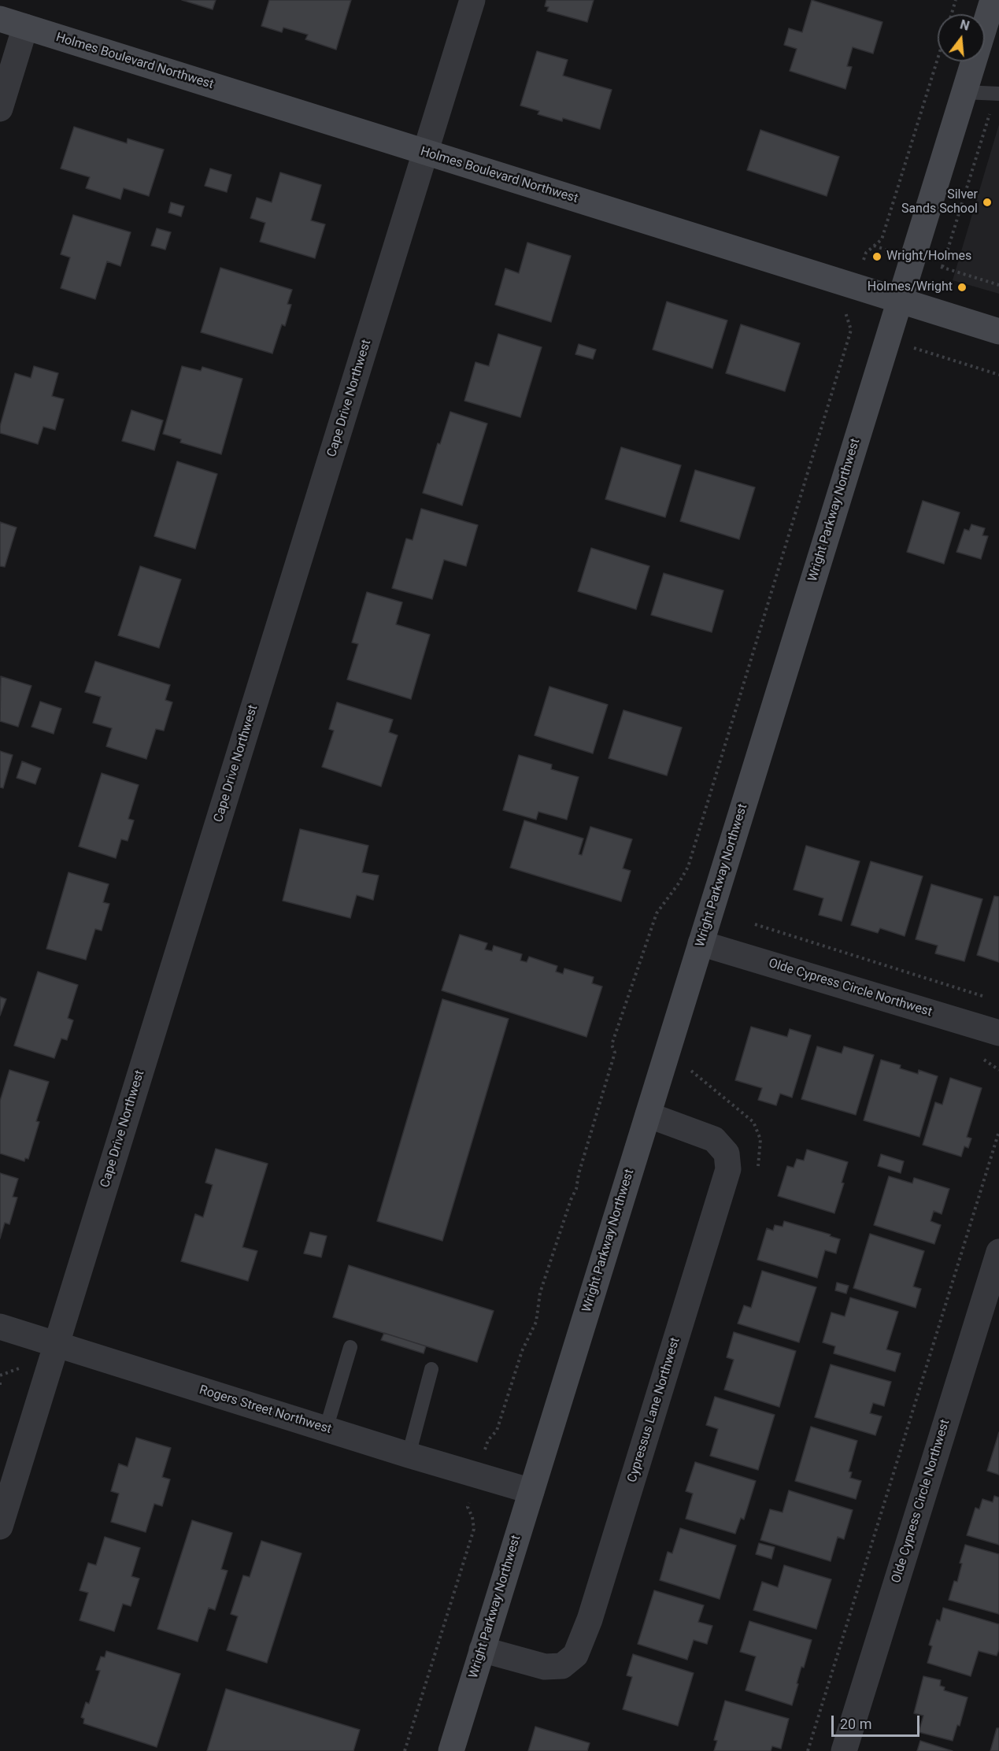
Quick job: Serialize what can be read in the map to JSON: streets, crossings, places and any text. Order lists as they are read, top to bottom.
{
  "streets": {
    "street": [
      "Holmes Boulevard Northwest",
      "Cape Drive Northwest",
      "Wright Parkway Northwest",
      "Olde Cypress Circle Northwest",
      "Rogers Street Northwest",
      "Cypressus Lane Northwest"
    ]
  },
  "crossings": [
    ["Holmes Boulevard Northwest", "Cape Drive Northwest"],
    ["Holmes Boulevard Northwest", "Wright Parkway Northwest"],
    ["Cape Drive Northwest", "Rogers Street Northwest"],
    ["Wright Parkway Northwest", "Olde Cypress Circle Northwest"],
    ["Wright Parkway Northwest", "Rogers Street Northwest"],
    ["Wright Parkway Northwest", "Cypressus Lane Northwest"]
  ],
  "places": ["Silver Sands School", "Wright/Holmes", "Holmes/Wright"],
  "scale_bar": "20 m",
  "north": "top"
}
